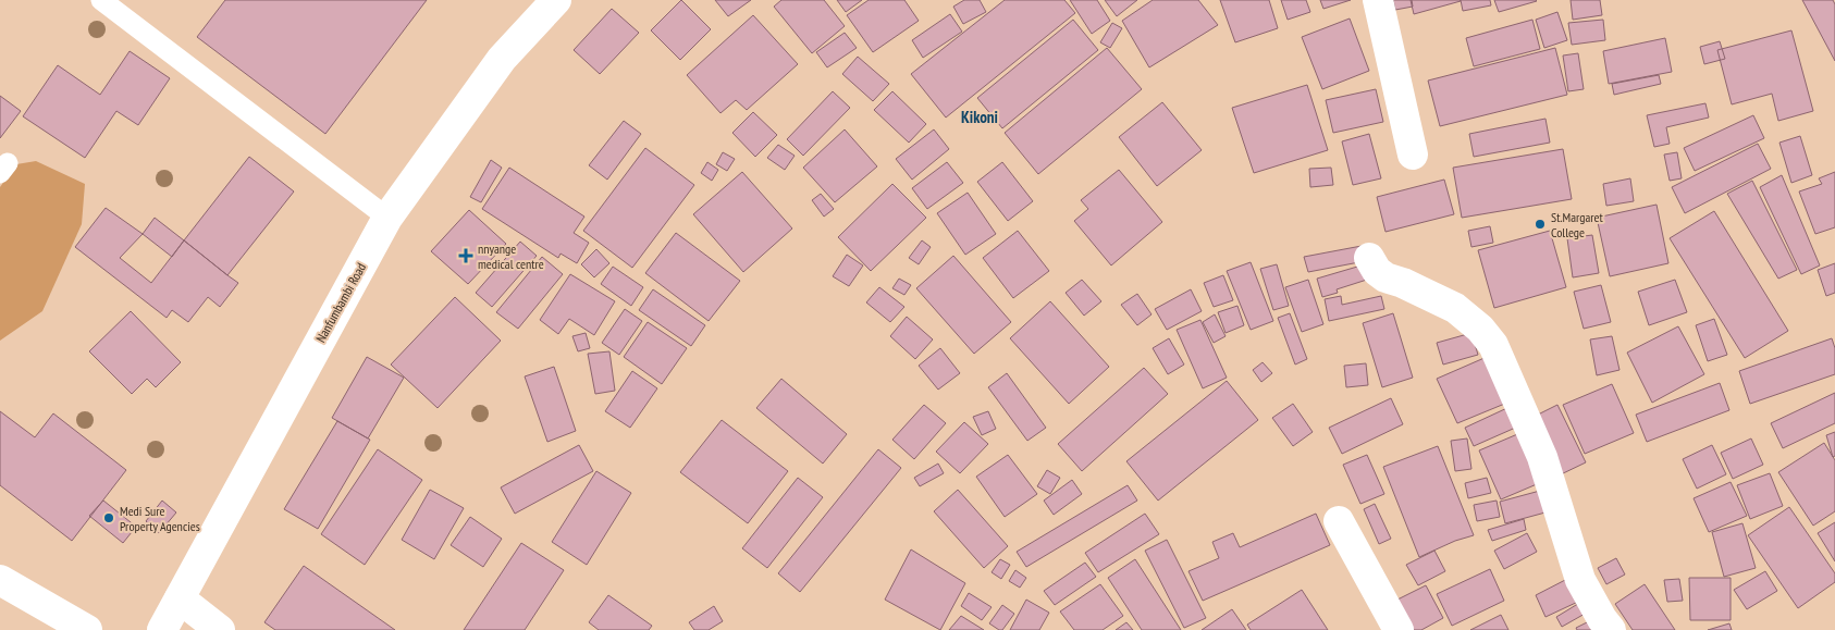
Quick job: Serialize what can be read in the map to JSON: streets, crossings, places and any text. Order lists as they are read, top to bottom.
{
  "streets": {
    "street": ["Nanfumbambi Road"]
  },
  "districts": ["Kikoni"],
  "places": {
    "other": ["St.Margaret College", "Medi Sure Property Agencies"],
    "health": ["nnyange medical centre"]
  }
}
